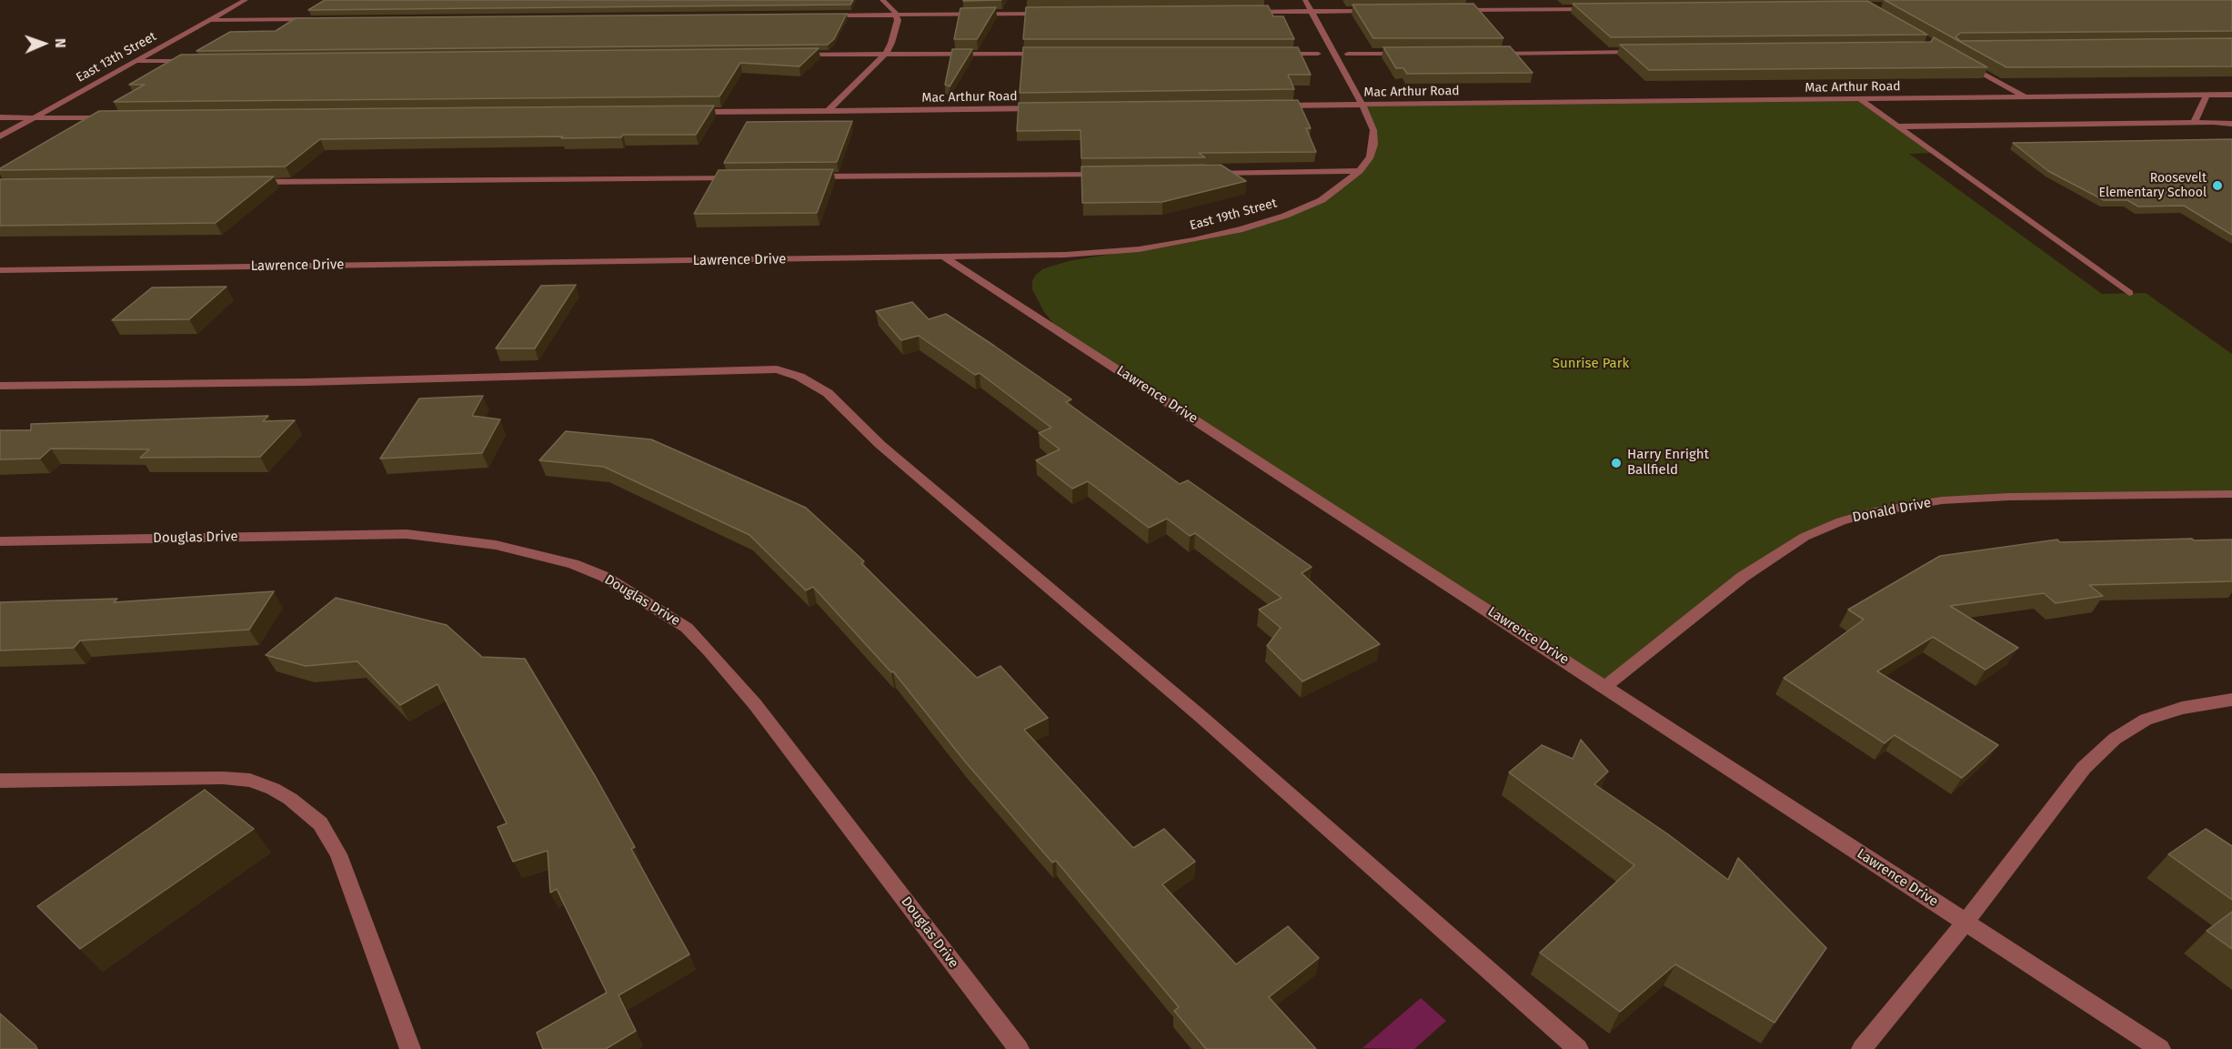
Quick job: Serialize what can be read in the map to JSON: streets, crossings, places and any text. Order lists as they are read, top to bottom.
{
  "streets": {
    "street": [
      "East 13th Street",
      "Mac Arthur Road",
      "East 19th Street",
      "Lawrence Drive",
      "Donald Drive",
      "Douglas Drive"
    ]
  },
  "crossings": [
    ["Mac Arthur Road", "East 19th Street"],
    ["East 19th Street", "Lawrence Drive"],
    ["Lawrence Drive", "Donald Drive"]
  ],
  "parks": ["Sunrise Park"],
  "places": ["Roosevelt Elementary School", "Harry Enright Ballfield"],
  "north": "right"
}
